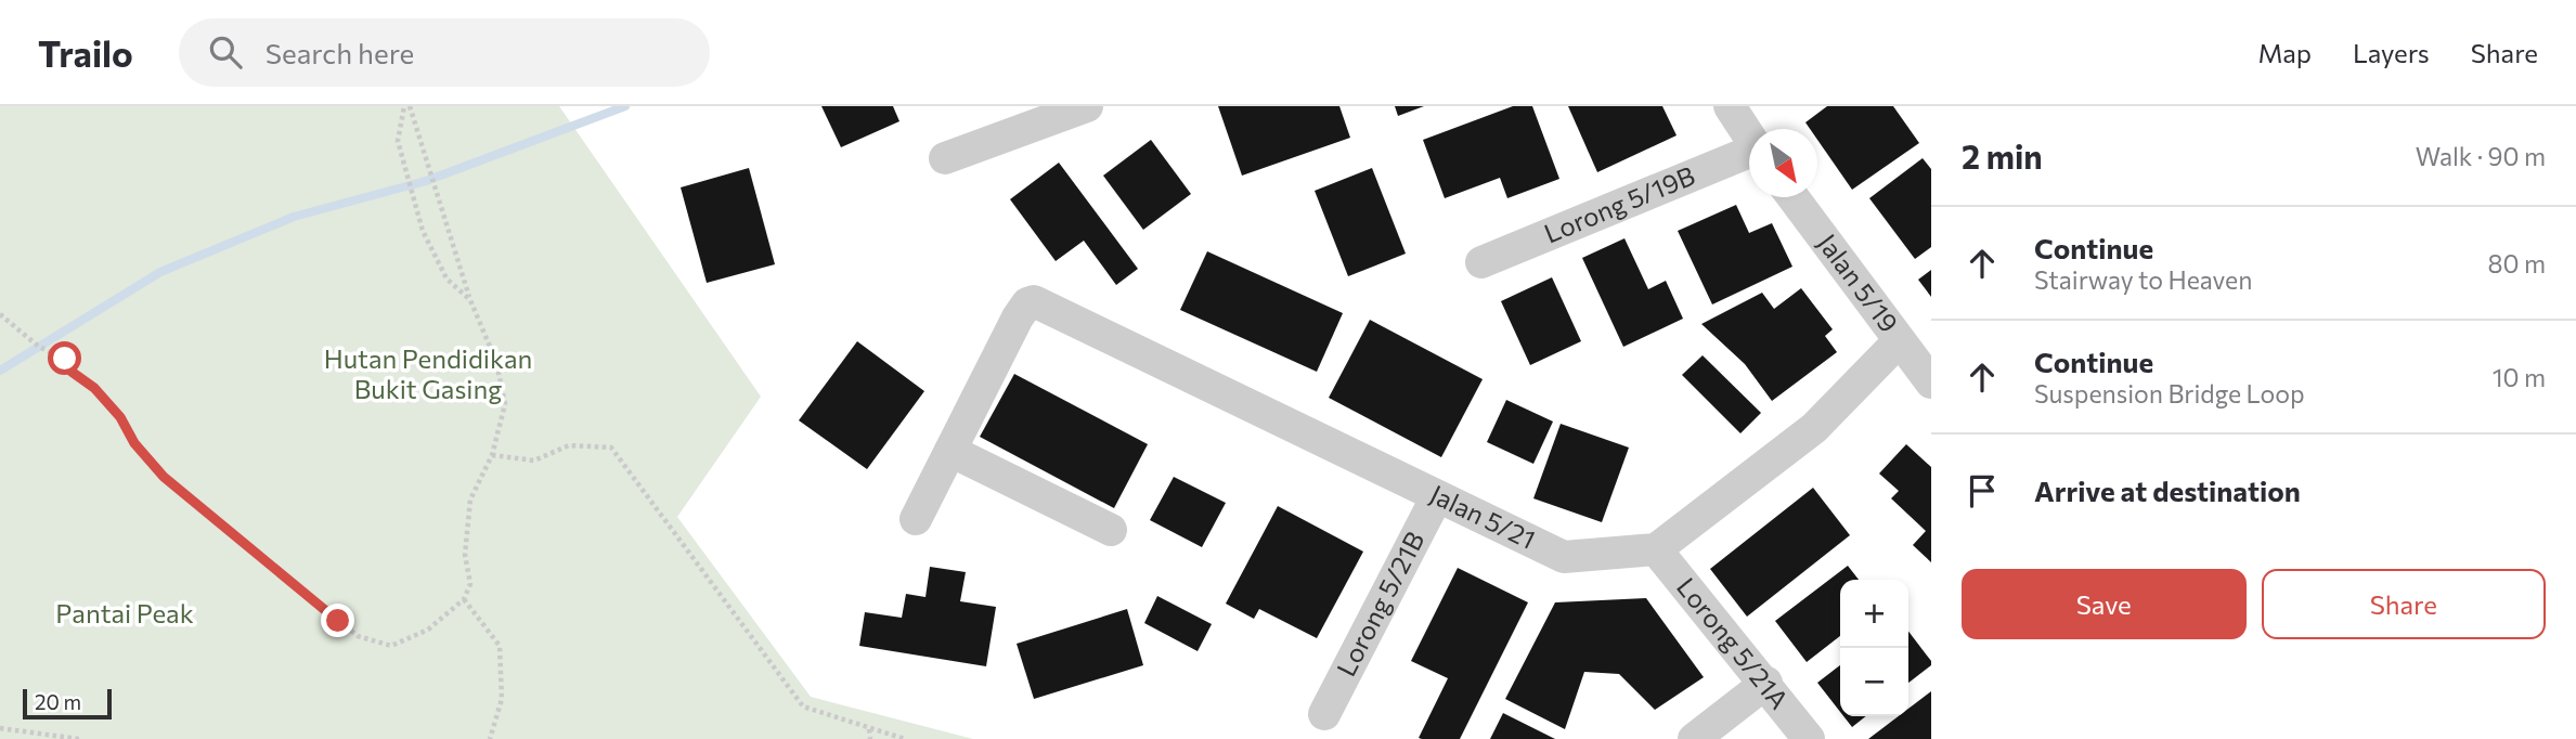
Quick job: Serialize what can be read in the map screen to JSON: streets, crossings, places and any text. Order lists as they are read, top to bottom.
{
  "streets": {
    "street": [
      "Lorong 5/19B",
      "Jalan 5/19",
      "Jalan 5/21",
      "Lorong 5/21B",
      "Lorong 5/21A"
    ]
  },
  "crossings": [
    ["Jalan 5/21", "Lorong 5/21B"],
    ["Jalan 5/21", "Lorong 5/21A"]
  ],
  "parks": ["Hutan Pendidikan Bukit Gasing", "Pantai Peak"],
  "scale_bar": "20 m",
  "north": "bottom right",
  "page": {
    "header": "Trailo",
    "search": "Search here",
    "nav": ["Map", "Layers", "Share"],
    "heading": ["2 min", "Walk · 90 m"],
    "list": [
      ["Continue", "Stairway to Heaven", "80 m"],
      ["Continue", "Suspension Bridge Loop", "10 m"],
      "Arrive at destination"
    ],
    "buttons": ["Save", "Share"],
    "map_buttons": ["+", "−"],
    "scale": "20 m"
  }
}
